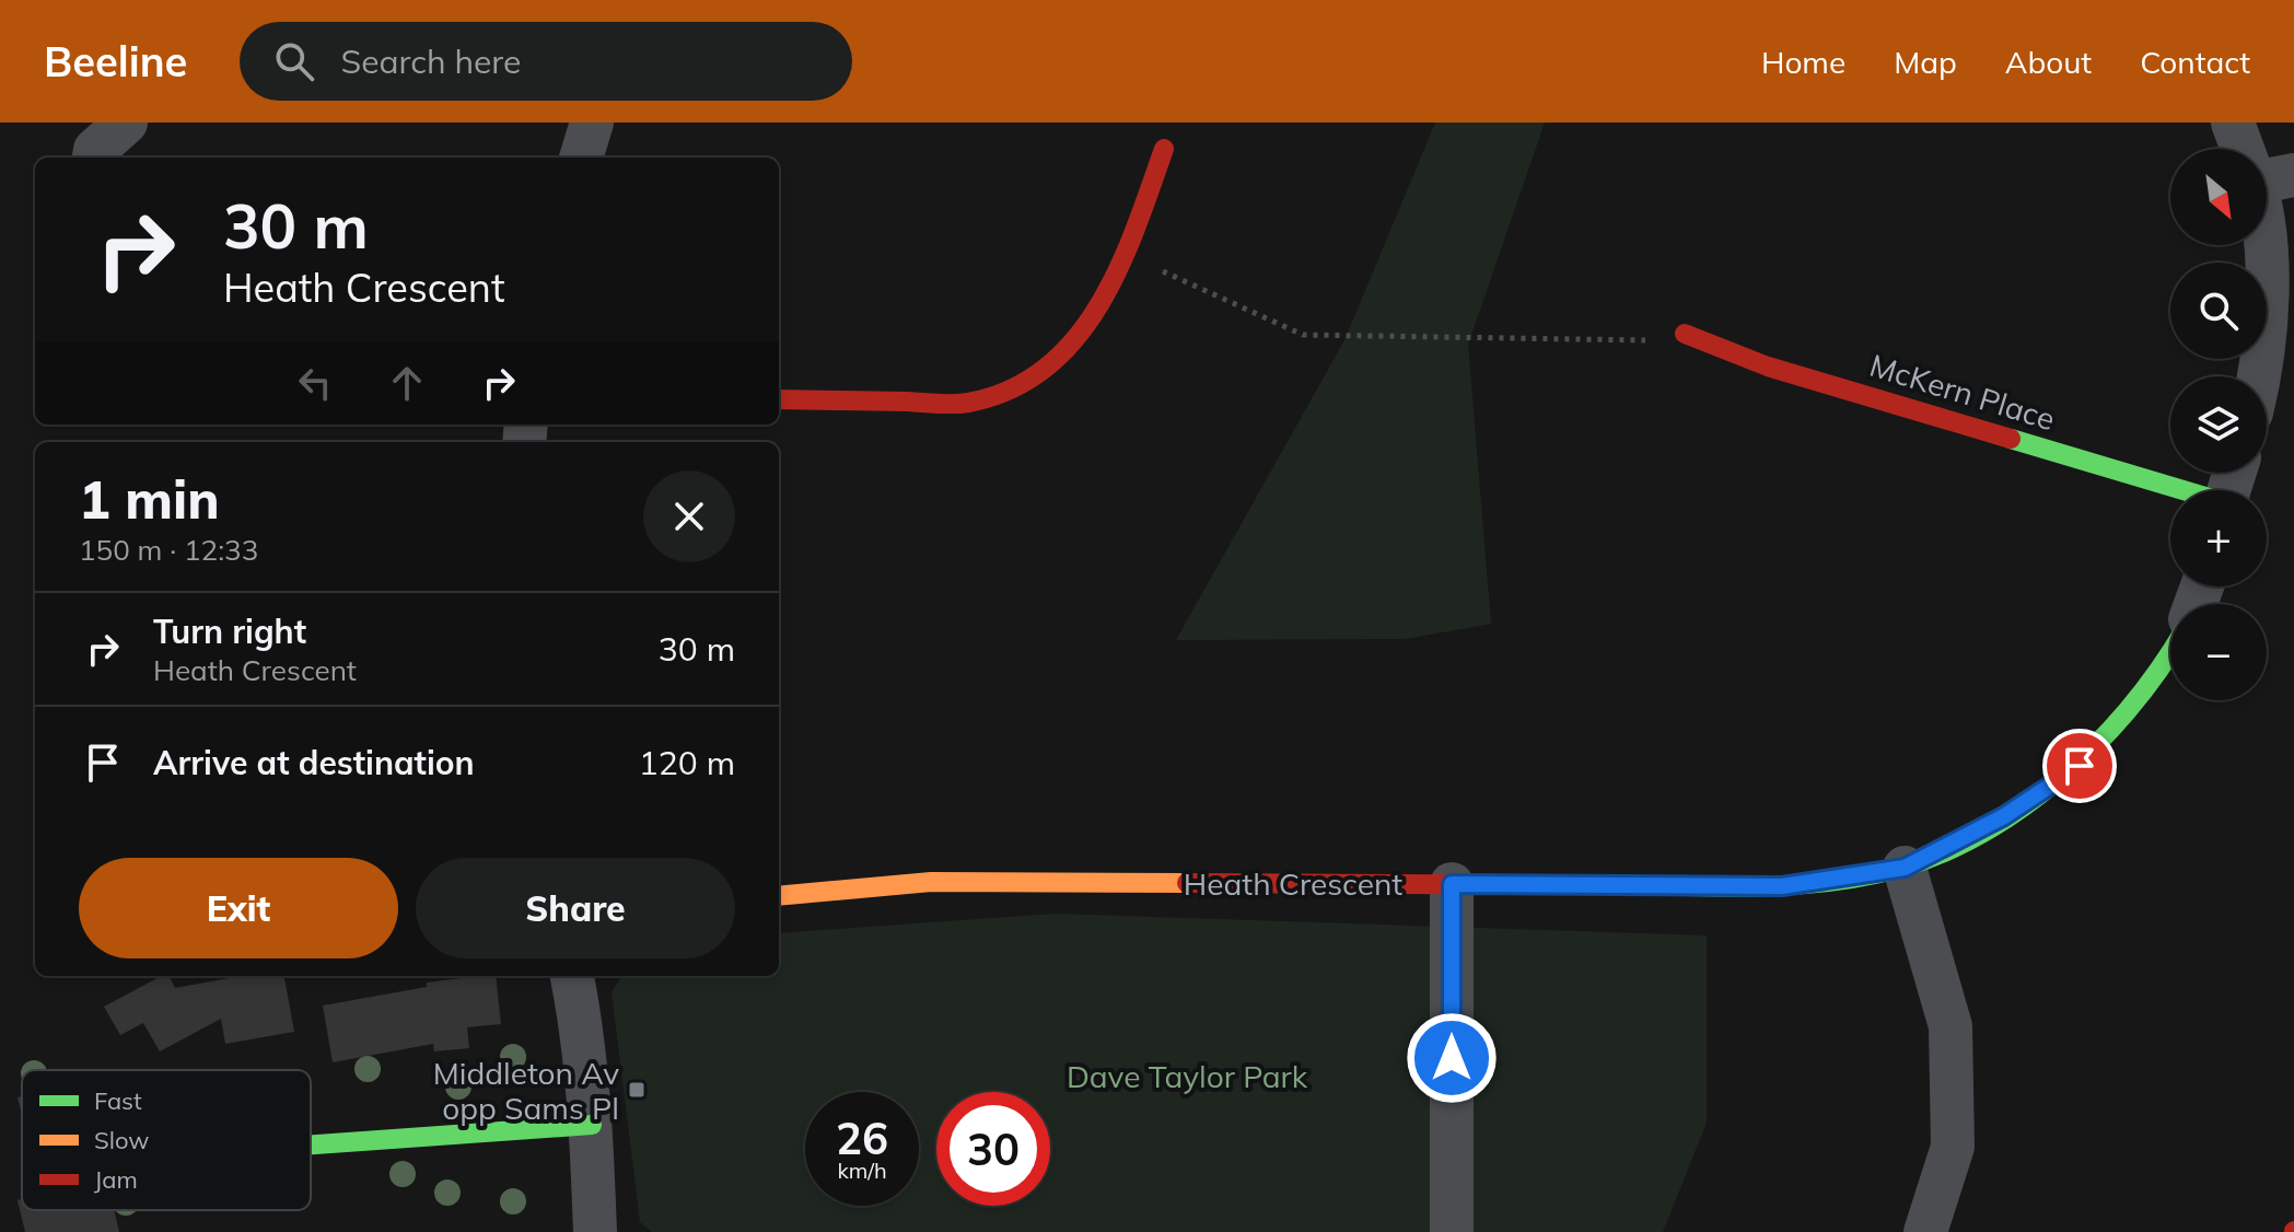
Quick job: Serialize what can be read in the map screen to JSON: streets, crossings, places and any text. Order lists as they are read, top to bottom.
{
  "streets": {
    "street": ["McKern Place", "Heath Crescent"]
  },
  "parks": ["Dave Taylor Park"],
  "places": {
    "transit": ["Middleton Av opp Sams Pl"]
  },
  "legend": ["Fast", "Slow", "Jam"],
  "north": "bottom right",
  "page": {
    "header": "Beeline",
    "search": "Search here",
    "nav": [
      "Home",
      "Map",
      "About",
      "Contact"
    ],
    "map_buttons": ["+", "−"],
    "turn": ["30 m", "Heath Crescent"],
    "heading": ["1 min", "150 m · 12:33"],
    "list": [
      {
        "name": "Turn right",
        "note": "Heath Crescent",
        "value": "30 m"
      },
      {
        "name": "Arrive at destination",
        "value": "120 m"
      }
    ],
    "buttons": ["Exit", "Share"],
    "speed": "26 km/h",
    "limit": "30"
  }
}
